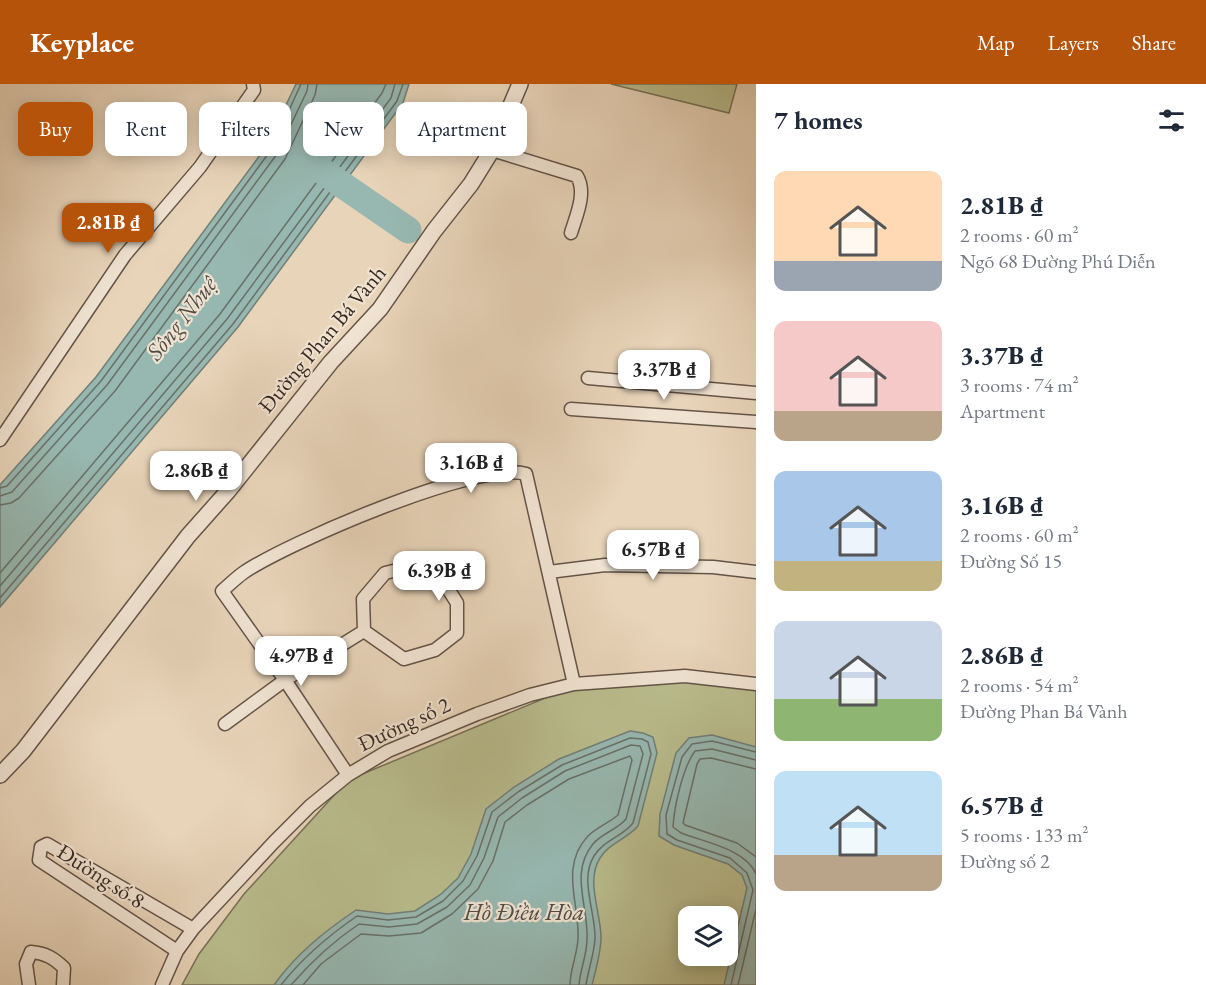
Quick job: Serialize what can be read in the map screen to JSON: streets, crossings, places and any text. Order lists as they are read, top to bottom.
{
  "streets": {
    "street": ["Đường Phan Bá Vành", "Đường số 2", "Đường số 8"]
  },
  "crossings": [
    ["Đường số 2", "Đường số 8"]
  ],
  "water": ["Sông Nhuệ", "Hồ Điều Hòa"],
  "page": {
    "header": "Keyplace",
    "nav": ["Map", "Layers", "Share"],
    "heading": "7 homes",
    "chip": [
      "Buy",
      "Rent",
      "Filters",
      "New",
      "Apartment"
    ],
    "list": [
      {
        "name": "2.81B ₫",
        "note": "2 rooms · 60 m² · Ngõ 68 Đường Phú Diễn"
      },
      {
        "name": "3.37B ₫",
        "note": "3 rooms · 74 m² · Apartment"
      },
      {
        "name": "3.16B ₫",
        "note": "2 rooms · 60 m² · Đường Số 15"
      },
      {
        "name": "2.86B ₫",
        "note": "2 rooms · 54 m² · Đường Phan Bá Vành"
      },
      {
        "name": "6.57B ₫",
        "note": "5 rooms · 133 m² · Đường số 2"
      }
    ],
    "price": [
      "2.81B ₫",
      "3.37B ₫",
      "3.16B ₫",
      "2.86B ₫",
      "6.57B ₫",
      "6.39B ₫",
      "4.97B ₫"
    ]
  }
}
